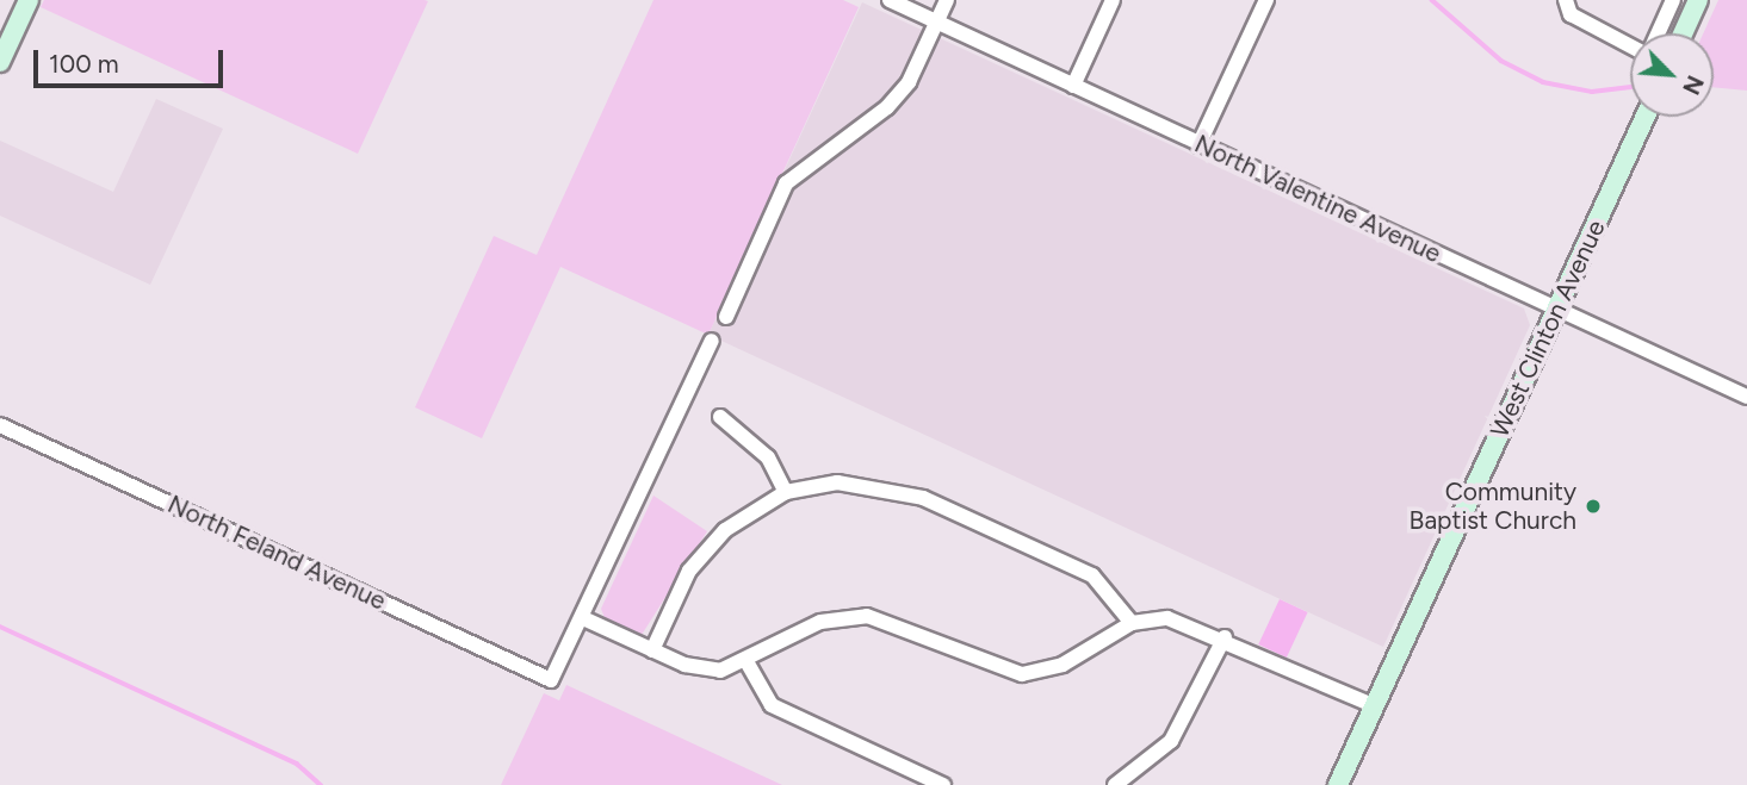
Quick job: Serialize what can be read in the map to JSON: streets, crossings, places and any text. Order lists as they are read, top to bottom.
{
  "streets": {
    "main road": ["West Clinton Avenue"],
    "street": ["North Valentine Avenue", "North Feland Avenue"]
  },
  "crossings": [
    ["North Valentine Avenue", "West Clinton Avenue"]
  ],
  "places": ["Community Baptist Church"],
  "scale_bar": "100 m",
  "north": "bottom right"
}
